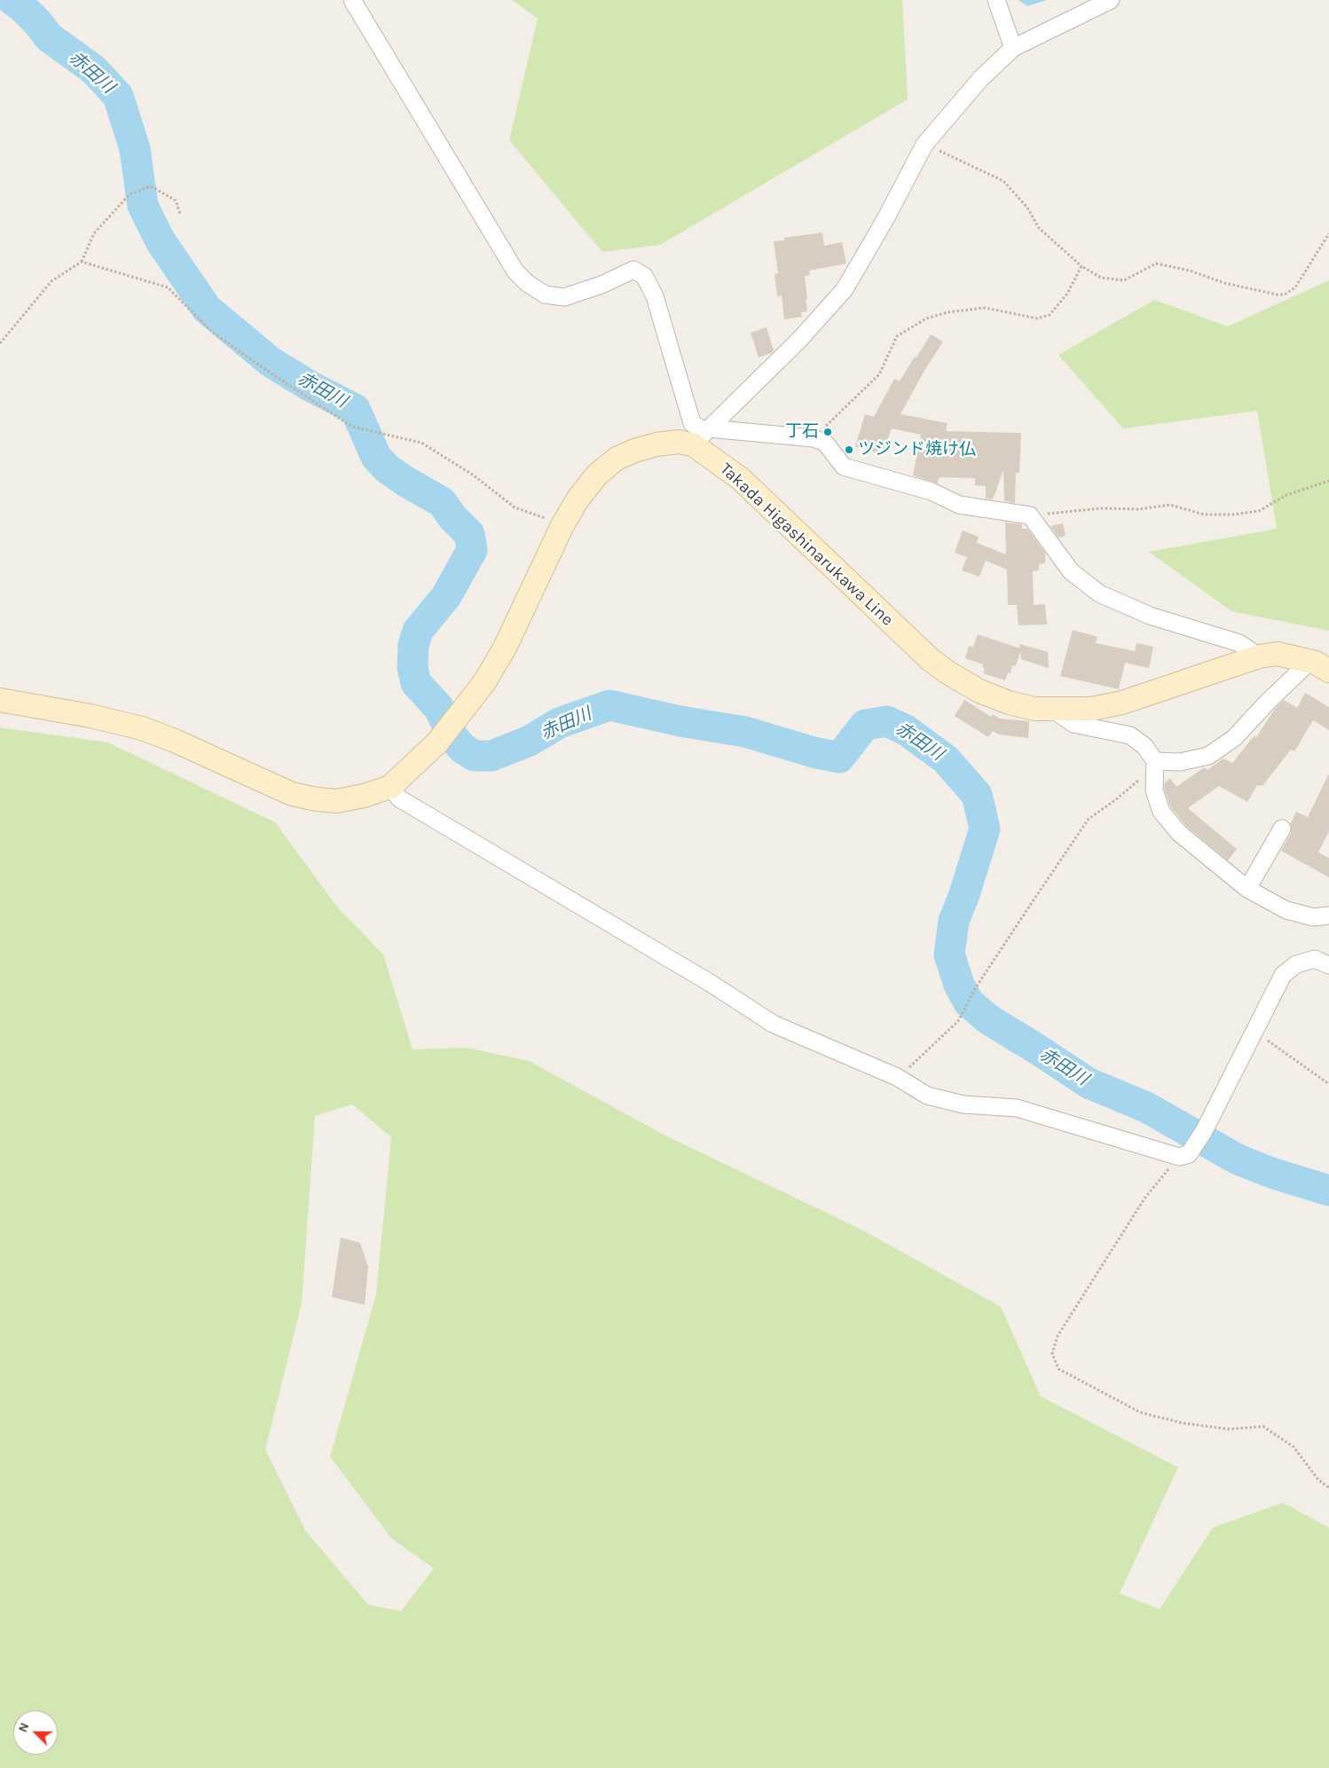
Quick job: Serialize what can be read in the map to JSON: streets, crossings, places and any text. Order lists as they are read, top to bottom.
{
  "streets": {
    "main road": ["Takada Higashinarukawa Line"]
  },
  "water": ["赤田川"],
  "places": ["丁石", "ツジンド焼け仏"],
  "north": "top left"
}
